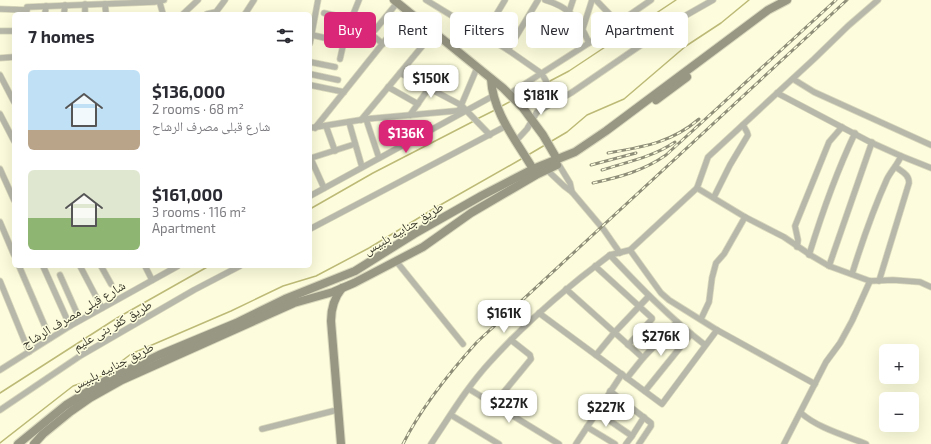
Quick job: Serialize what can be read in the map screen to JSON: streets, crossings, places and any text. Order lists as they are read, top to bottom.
{
  "streets": {
    "main road": ["طريق جنابيه بلبيس"],
    "street": ["شارع قبلى مصرف الرشاح", "طريق كفر بنى عليم"]
  },
  "page": {
    "chip": [
      "Buy",
      "Rent",
      "Filters",
      "New",
      "Apartment"
    ],
    "heading": "7 homes",
    "list": [
      {
        "name": "$136,000",
        "note": "2 rooms · 68 m² · شارع قبلى مصرف الرشاح"
      },
      {
        "name": "$161,000",
        "note": "3 rooms · 116 m² · Apartment"
      }
    ],
    "price": [
      "$150K",
      "$181K",
      "$136K",
      "$161K",
      "$276K",
      "$227K",
      "$227K"
    ],
    "map_buttons": ["+", "−"]
  }
}
